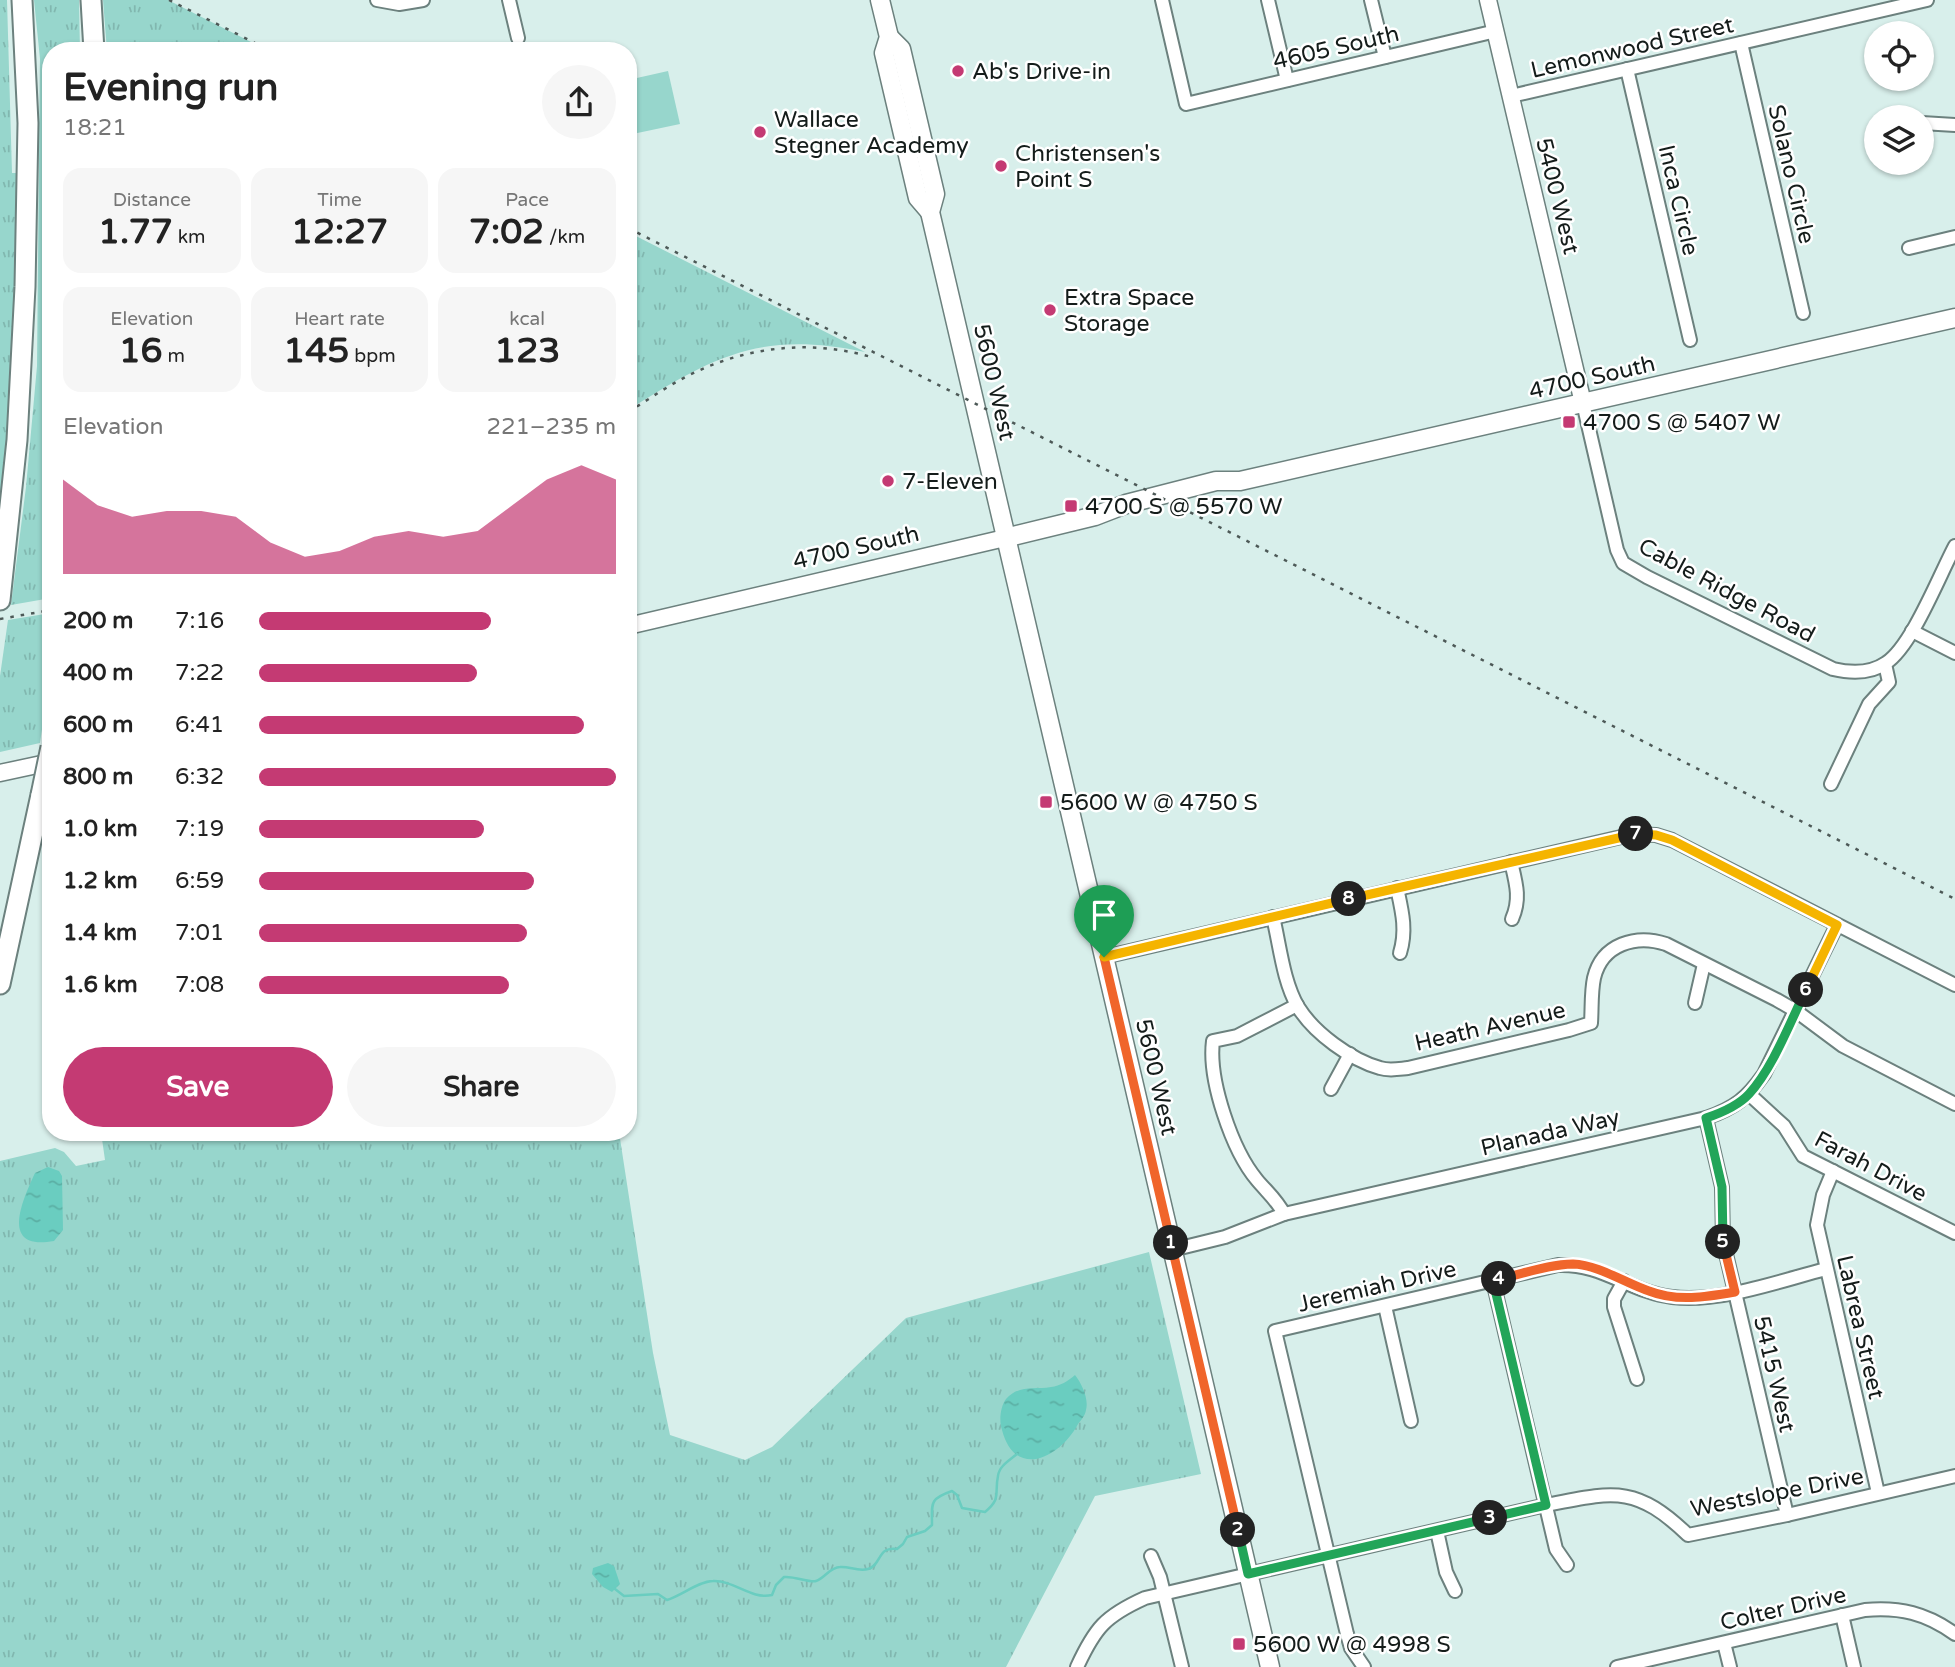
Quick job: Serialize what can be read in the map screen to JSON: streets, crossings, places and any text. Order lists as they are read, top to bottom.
{
  "streets": {
    "main road": ["4700 South", "5600 West"],
    "street": [
      "4605 South",
      "Lemonwood Street",
      "Solano Circle",
      "5400 West",
      "Inca Circle",
      "Cable Ridge Road",
      "Heath Avenue",
      "Planada Way",
      "Farah Drive",
      "Jeremiah Drive",
      "Labrea Street",
      "5415 West",
      "Westslope Drive",
      "Colter Drive"
    ]
  },
  "crossings": [
    ["4605 South", "5400 West"],
    ["Lemonwood Street", "Solano Circle"],
    ["Lemonwood Street", "5400 West"],
    ["Lemonwood Street", "Inca Circle"],
    ["5400 West", "4700 South"],
    ["5400 West", "Cable Ridge Road"],
    ["4700 South", "5600 West"],
    ["4700 South", "Cable Ridge Road"],
    ["5600 West", "Planada Way"],
    ["5600 West", "Westslope Drive"],
    ["Heath Avenue", "Planada Way"],
    ["Planada Way", "Farah Drive"],
    ["Planada Way", "5415 West"],
    ["Farah Drive", "Labrea Street"],
    ["Jeremiah Drive", "Labrea Street"],
    ["Jeremiah Drive", "5415 West"],
    ["Jeremiah Drive", "Westslope Drive"],
    ["Labrea Street", "Westslope Drive"],
    ["5415 West", "Westslope Drive"]
  ],
  "places": {
    "other": [
      "Ab's Drive-in",
      "Wallace Stegner Academy",
      "Christensen's Point S",
      "Extra Space Storage",
      "7-Eleven"
    ],
    "transit": [
      "4700 S @ 5407 W",
      "4700 S @ 5570 W",
      "5600 W @ 4750 S",
      "5600 W @ 4998 S"
    ]
  },
  "page": {
    "heading": ["Evening run", "18:21"],
    "stats": [
      ["Distance", "1.77 km"],
      ["Time", "12:27"],
      ["Pace", "7:02 /km"],
      ["Elevation", "16 m"],
      ["Heart rate", "145 bpm"],
      ["kcal", "123"]
    ],
    "chart": ["Elevation", "221–235 m"],
    "list": [
      {
        "name": "200 m",
        "note": "7:16"
      },
      {
        "name": "400 m",
        "note": "7:22"
      },
      {
        "name": "600 m",
        "note": "6:41"
      },
      {
        "name": "800 m",
        "note": "6:32"
      },
      {
        "name": "1.0 km",
        "note": "7:19"
      },
      {
        "name": "1.2 km",
        "note": "6:59"
      },
      {
        "name": "1.4 km",
        "note": "7:01"
      },
      {
        "name": "1.6 km",
        "note": "7:08"
      }
    ],
    "pins": [
      "7",
      "8",
      "6",
      "5",
      "1",
      "4",
      "3",
      "2"
    ],
    "buttons": ["Save", "Share"]
  }
}
